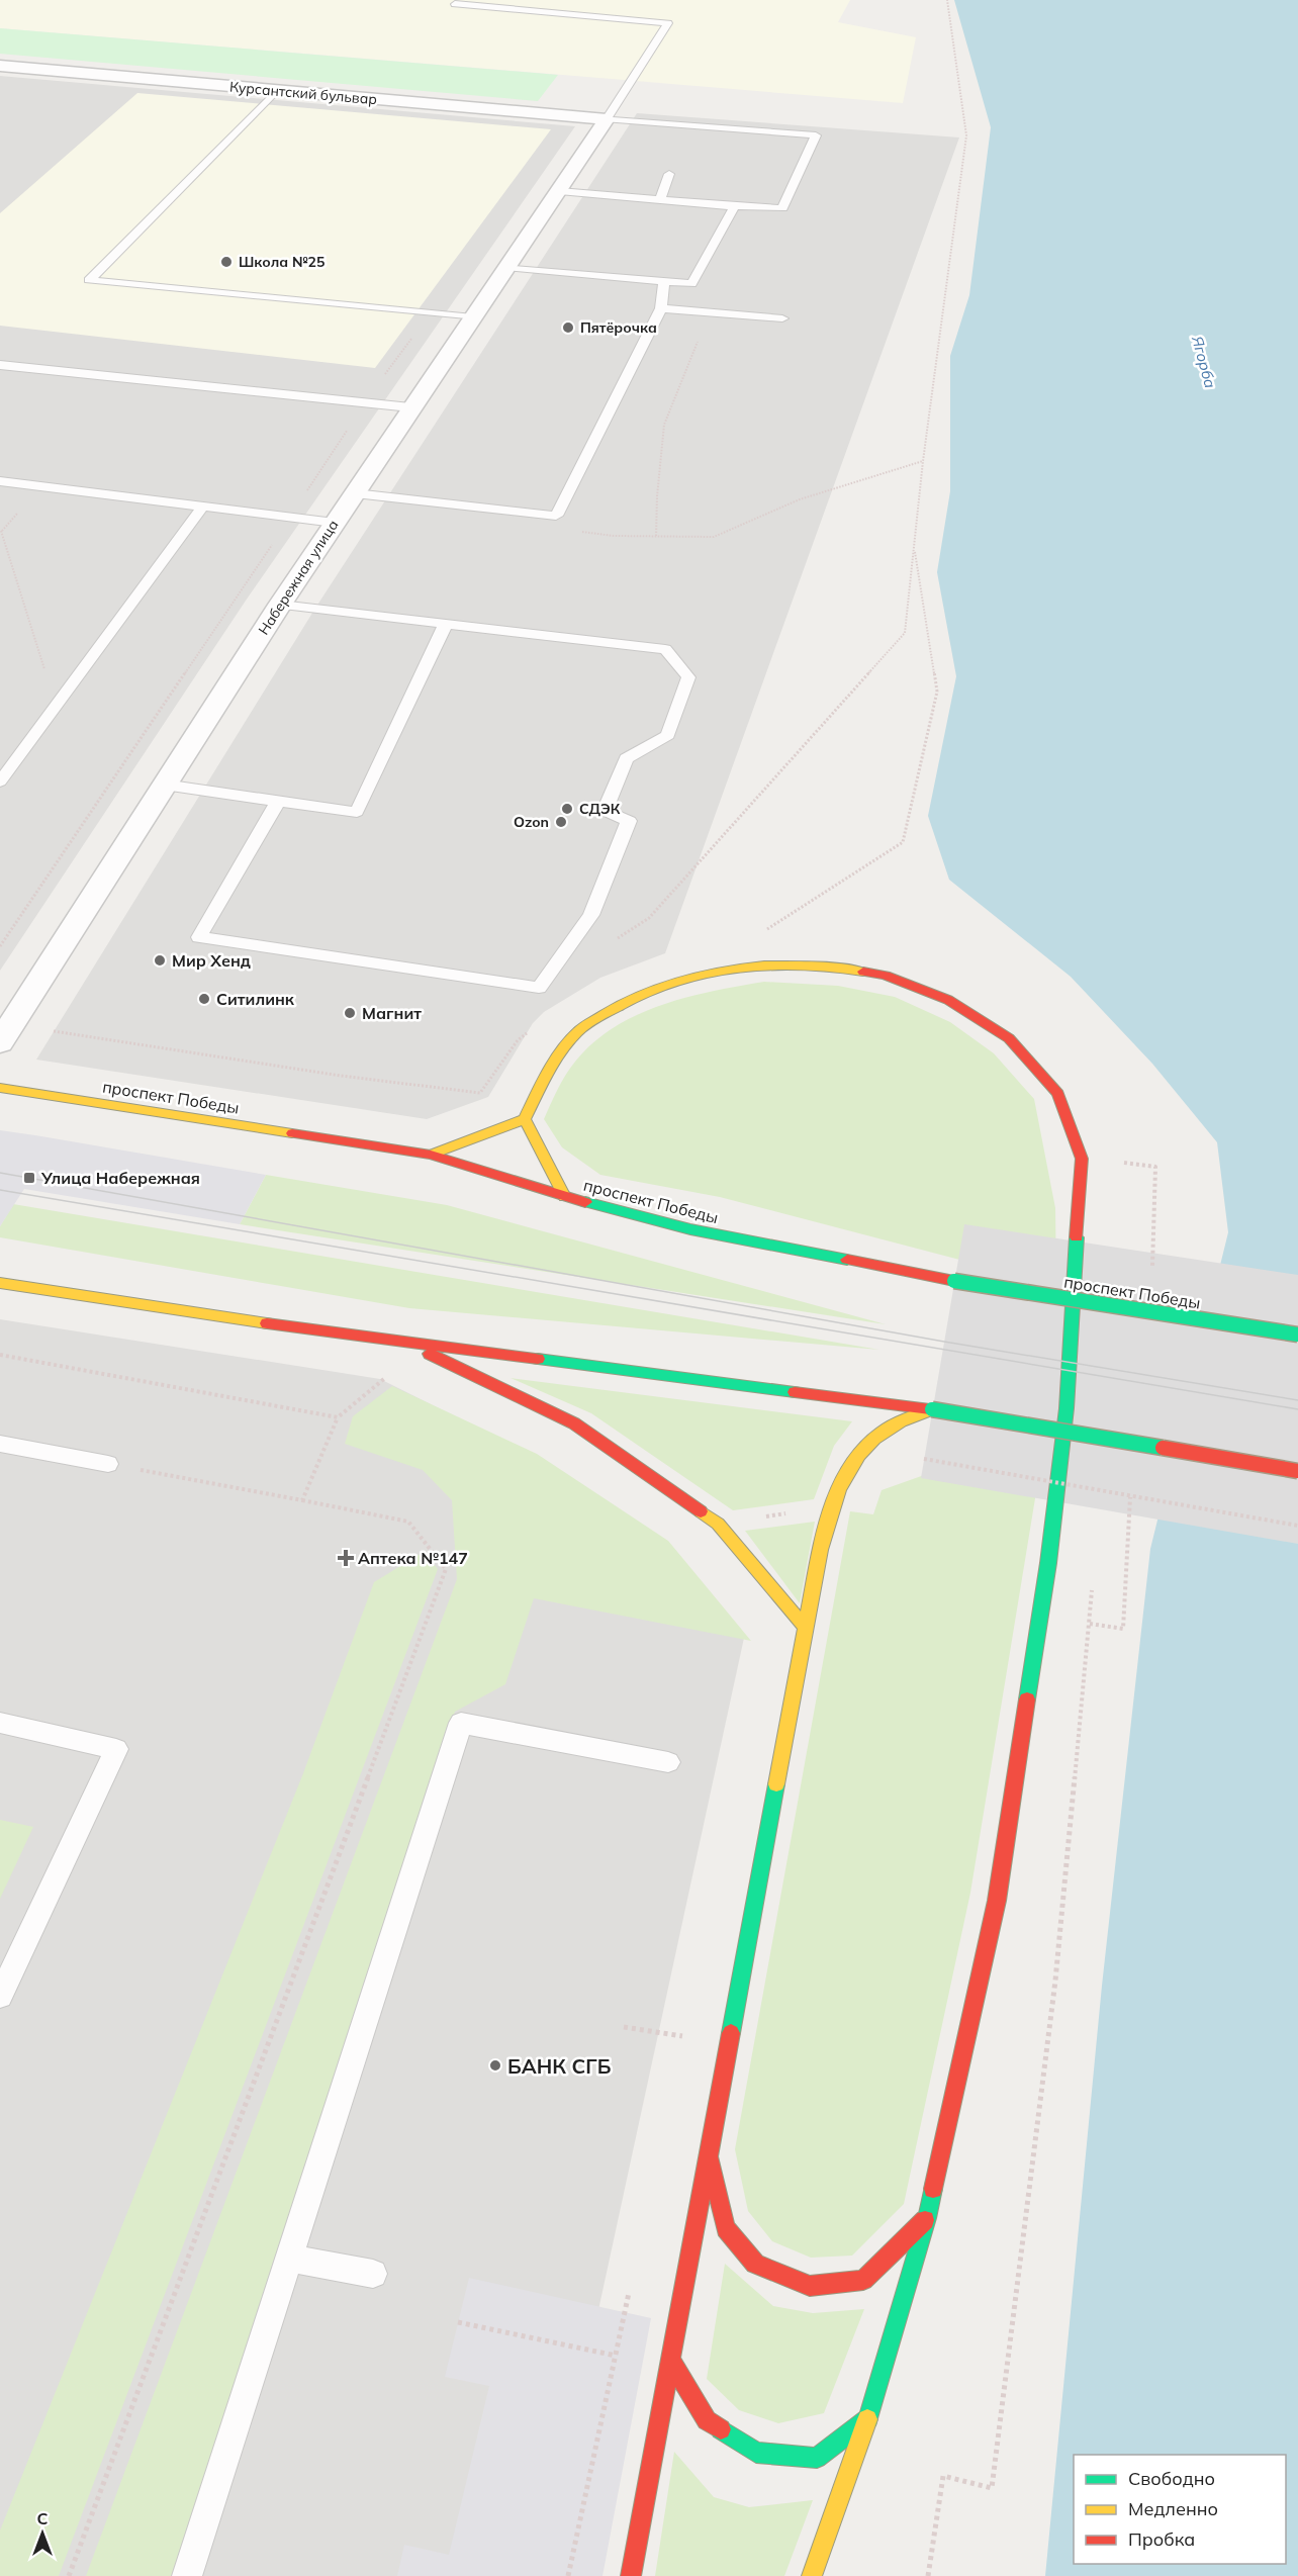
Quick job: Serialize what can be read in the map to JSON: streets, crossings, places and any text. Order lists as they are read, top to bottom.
{
  "streets": {
    "main road": ["проспект Победы"],
    "street": ["Курсантский бульвар", "Набережная улица"]
  },
  "crossings": [
    ["Курсантский бульвар", "Набережная улица"]
  ],
  "water": ["Ягорба"],
  "places": {
    "other": [
      "Школа №25",
      "Пятёрочка",
      "СДЭК",
      "Ozon",
      "Мир Хенд",
      "Ситилинк",
      "Магнит",
      "БАНК СГБ"
    ],
    "transit": ["Улица Набережная"],
    "health": ["Аптека №147"]
  },
  "legend": ["Свободно", "Медленно", "Пробка"],
  "north": "top"
}
